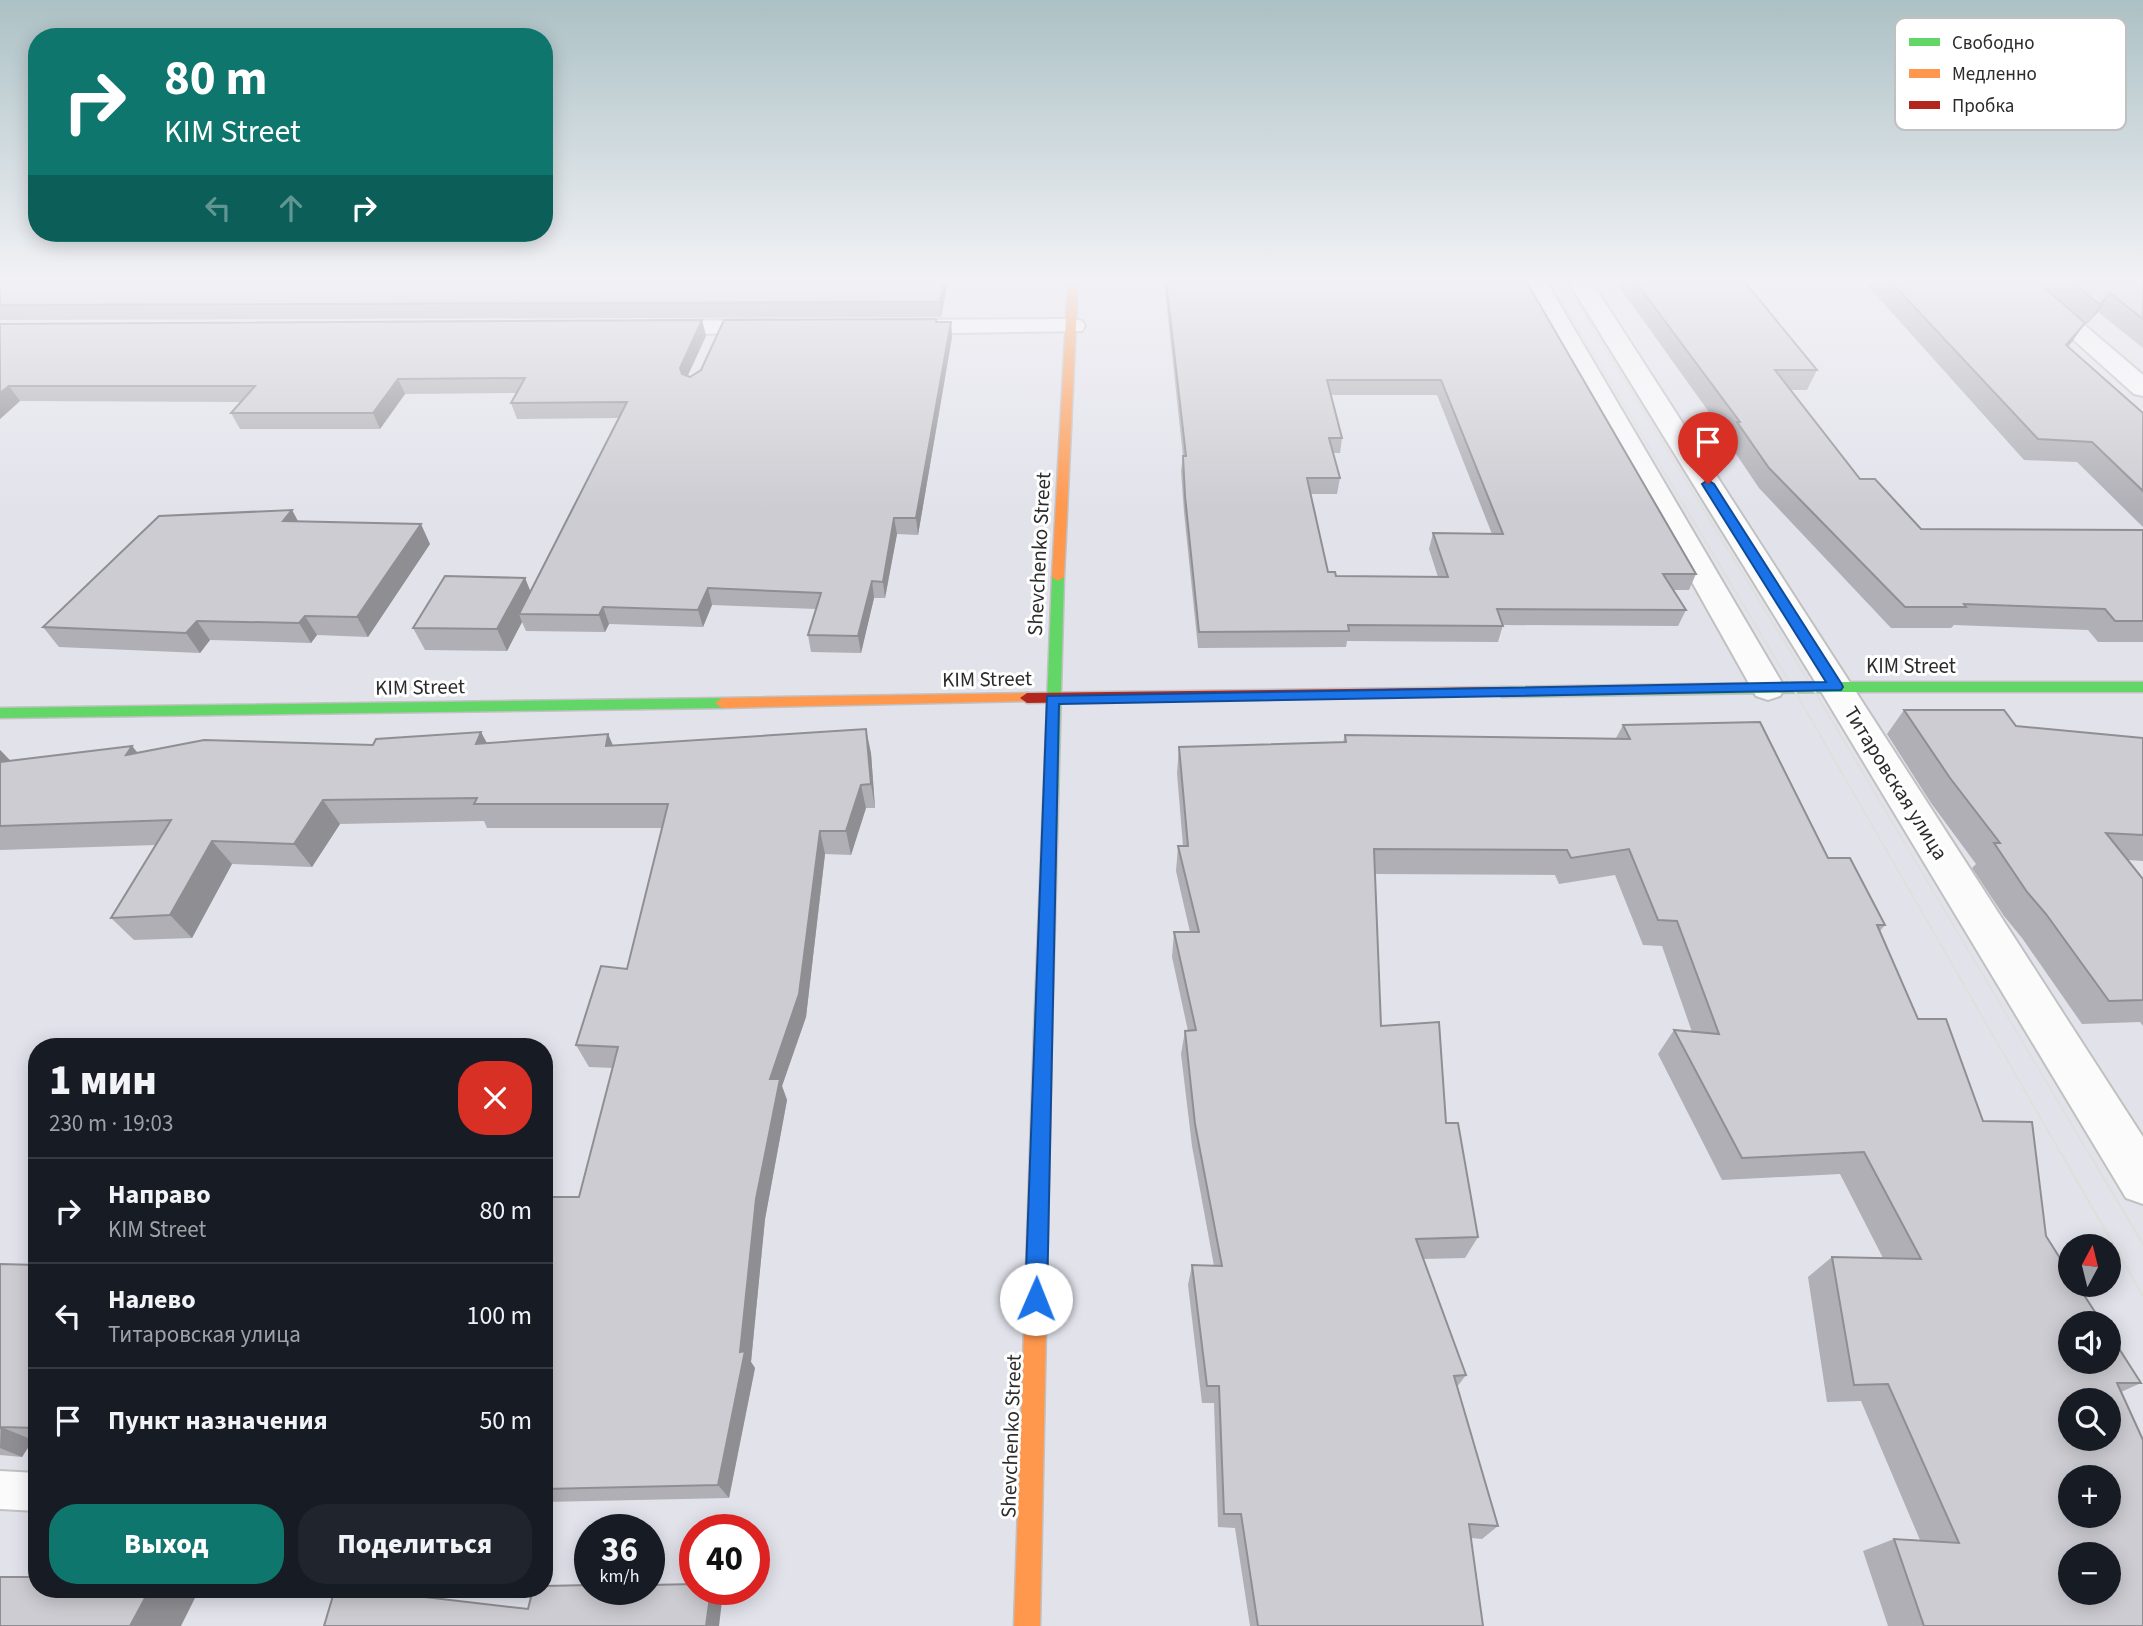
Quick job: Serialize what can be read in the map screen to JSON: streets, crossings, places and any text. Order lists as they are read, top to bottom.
{
  "streets": {
    "street": ["Shevchenko Street", "KIM Street", "Титаровская улица"]
  },
  "crossings": [
    ["Shevchenko Street", "KIM Street"],
    ["KIM Street", "Титаровская улица"]
  ],
  "legend": ["Свободно", "Медленно", "Пробка"],
  "north": "top",
  "page": {
    "turn": ["80 m", "KIM Street"],
    "heading": ["1 мин", "230 m · 19:03"],
    "list": [
      {
        "name": "Направо",
        "note": "KIM Street",
        "value": "80 m"
      },
      {
        "name": "Налево",
        "note": "Титаровская улица",
        "value": "100 m"
      },
      {
        "name": "Пункт назначения",
        "value": "50 m"
      }
    ],
    "map_buttons": ["+", "−"],
    "buttons": ["Выход", "Поделиться"],
    "speed": "36 km/h",
    "limit": "40"
  }
}
